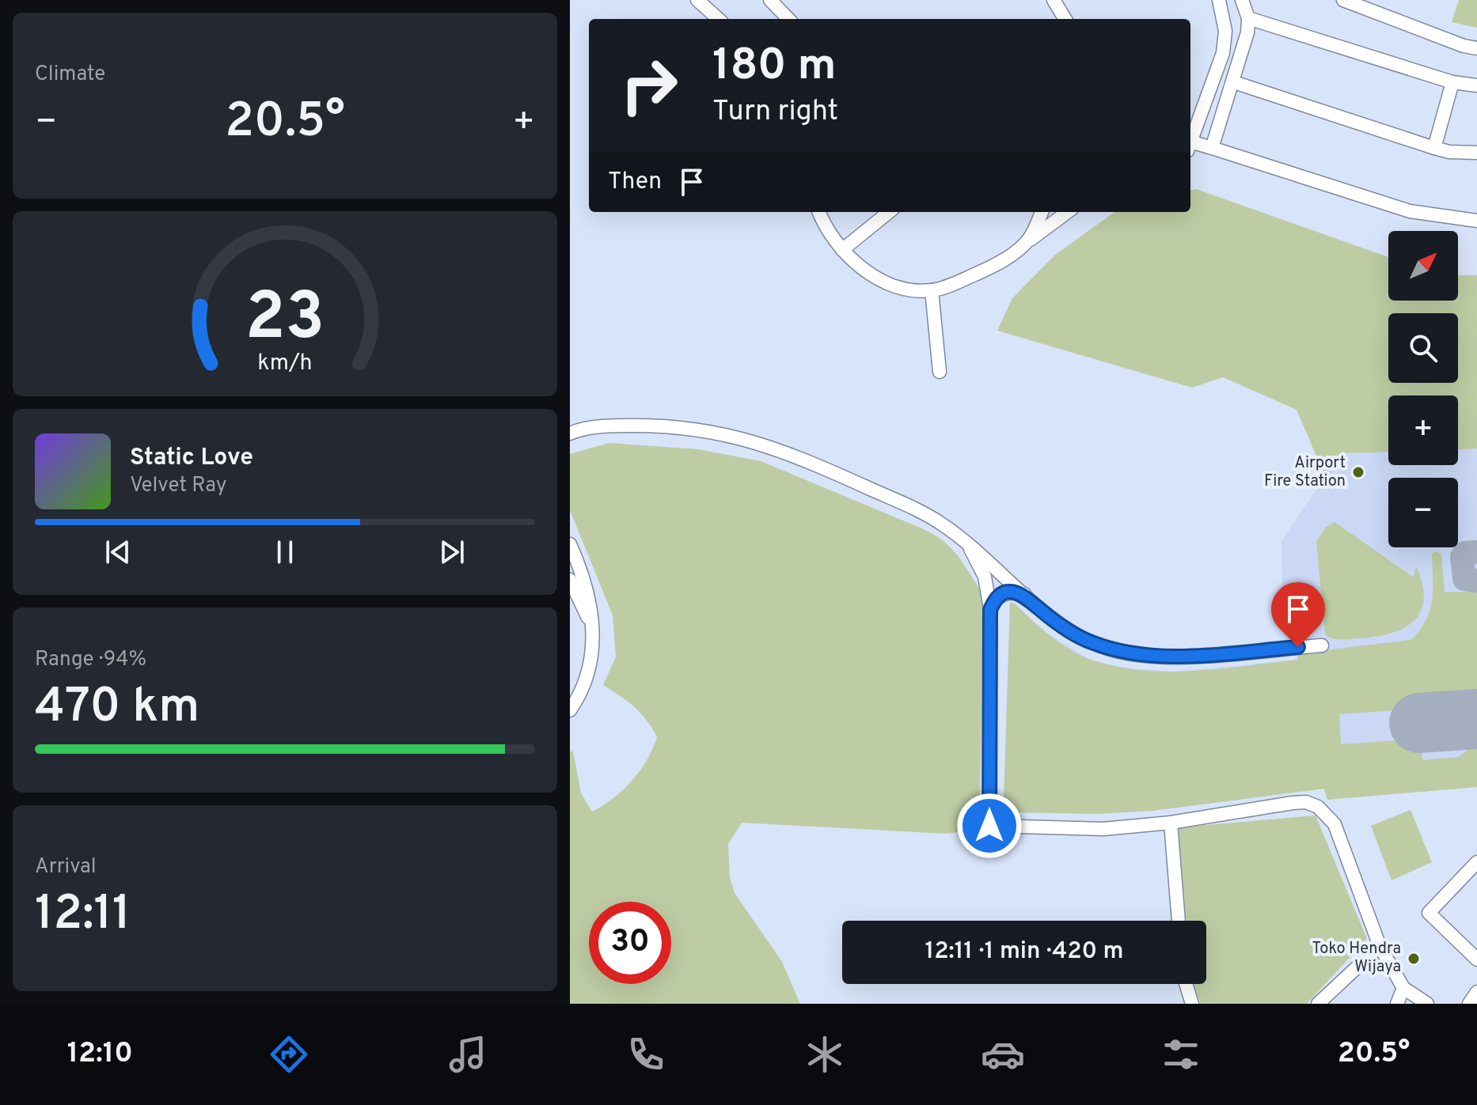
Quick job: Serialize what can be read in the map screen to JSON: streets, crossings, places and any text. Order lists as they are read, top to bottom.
{
  "places": ["Airport Fire Station", "Toko Hendra Wijaya"],
  "north": "top right",
  "page": {
    "tile": [
      "Climate",
      ["Range · 94%", "470 km"],
      ["Arrival", "12:11"]
    ],
    "turn": ["180 m", "Turn right"],
    "heat": ["−", "20.5°", "+"],
    "then": "Then",
    "map_buttons": ["+", "−"],
    "song": ["Static Love", "Velvet Ray"],
    "limit": "30",
    "trip": "12:11 · 1 min · 420 m",
    "tabs": ["12:10", "20.5°"],
    "gauge": ["23", "km/h"]
  }
}
